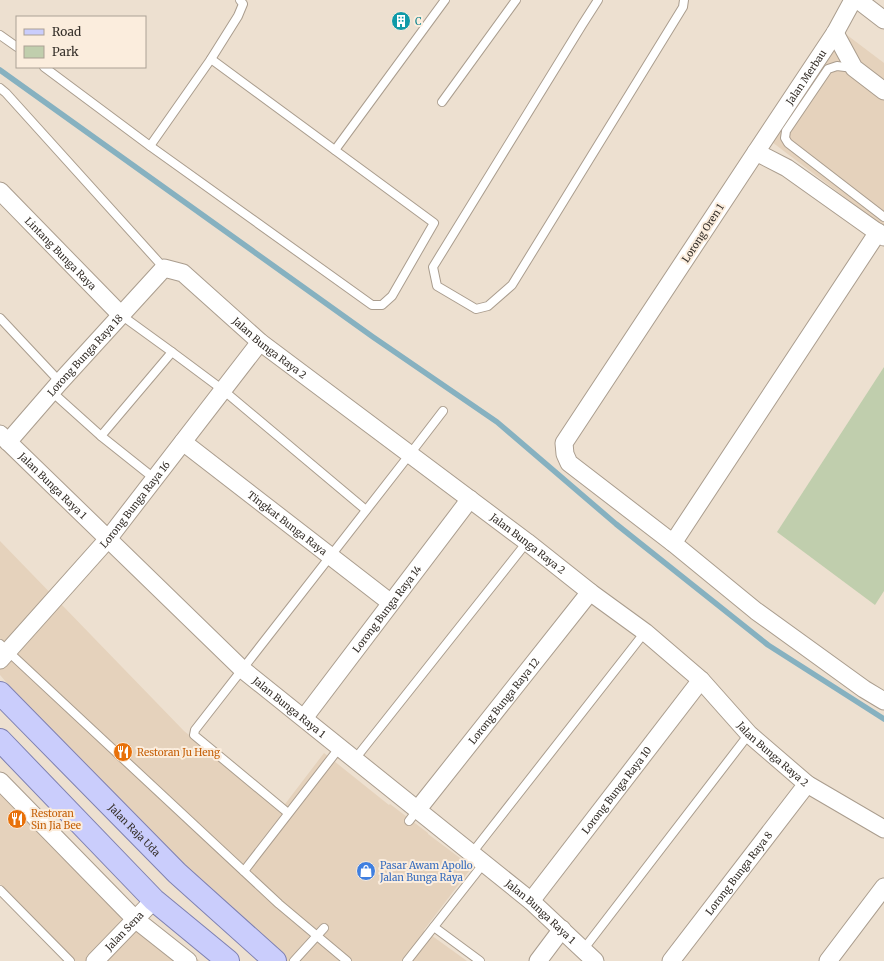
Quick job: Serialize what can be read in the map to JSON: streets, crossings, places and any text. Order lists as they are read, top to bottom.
{
  "streets": {
    "main road": ["Jalan Raja Uda"],
    "street": [
      "Jalan Merbau",
      "Lorong Oren 1",
      "Lintang Bunga Raya",
      "Jalan Bunga Raya 2",
      "Lorong Bunga Raya 18",
      "Jalan Bunga Raya 1",
      "Lorong Bunga Raya 16",
      "Tingkat Bunga Raya",
      "Lorong Bunga Raya 14",
      "Lorong Bunga Raya 12",
      "Lorong Bunga Raya 10",
      "Lorong Bunga Raya 8",
      "Jalan Sena"
    ]
  },
  "crossings": [
    ["Jalan Merbau", "Lorong Oren 1"],
    ["Lintang Bunga Raya", "Lorong Bunga Raya 18"],
    ["Jalan Bunga Raya 2", "Lorong Bunga Raya 18"],
    ["Jalan Bunga Raya 2", "Lorong Bunga Raya 16"],
    ["Jalan Bunga Raya 2", "Lorong Bunga Raya 14"],
    ["Jalan Bunga Raya 2", "Lorong Bunga Raya 12"],
    ["Jalan Bunga Raya 2", "Lorong Bunga Raya 10"],
    ["Jalan Bunga Raya 2", "Lorong Bunga Raya 8"],
    ["Lorong Bunga Raya 18", "Jalan Bunga Raya 1"],
    ["Jalan Bunga Raya 1", "Lorong Bunga Raya 16"],
    ["Jalan Bunga Raya 1", "Lorong Bunga Raya 14"],
    ["Jalan Bunga Raya 1", "Lorong Bunga Raya 12"],
    ["Jalan Bunga Raya 1", "Lorong Bunga Raya 10"],
    ["Lorong Bunga Raya 16", "Tingkat Bunga Raya"],
    ["Tingkat Bunga Raya", "Lorong Bunga Raya 14"]
  ],
  "places": {
    "building": ["C"],
    "restaurant": ["Restoran Ju Heng", "Restoran Sin Jia Bee"],
    "shop": ["Pasar Awam Apollo Jalan Bunga Raya"]
  },
  "legend": ["Road", "Park"]
}
